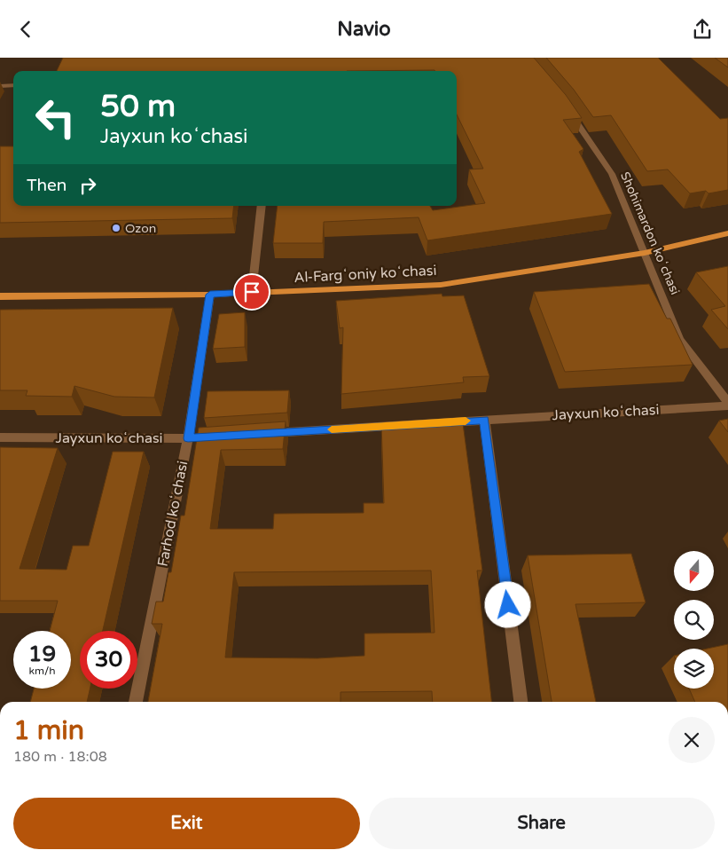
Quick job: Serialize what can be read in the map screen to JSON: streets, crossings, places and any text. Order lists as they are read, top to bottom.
{
  "streets": {
    "main road": ["Al-Fargʻoniy koʻchasi"],
    "street": ["Shohimardon koʻchasi", "Jayxun koʻchasi", "Farhod koʻchasi"]
  },
  "crossings": [
    ["Shohimardon koʻchasi", "Al-Fargʻoniy koʻchasi"],
    ["Al-Fargʻoniy koʻchasi", "Farhod koʻchasi"],
    ["Jayxun koʻchasi", "Farhod koʻchasi"]
  ],
  "places": ["Ozon"],
  "north": "bottom",
  "page": {
    "header": "Navio",
    "turn": ["50 m", "Jayxun koʻchasi"],
    "then": "Then",
    "speed": "19 km/h",
    "limit": "30",
    "heading": ["1 min", "180 m · 18:08"],
    "buttons": ["Exit", "Share"]
  }
}
